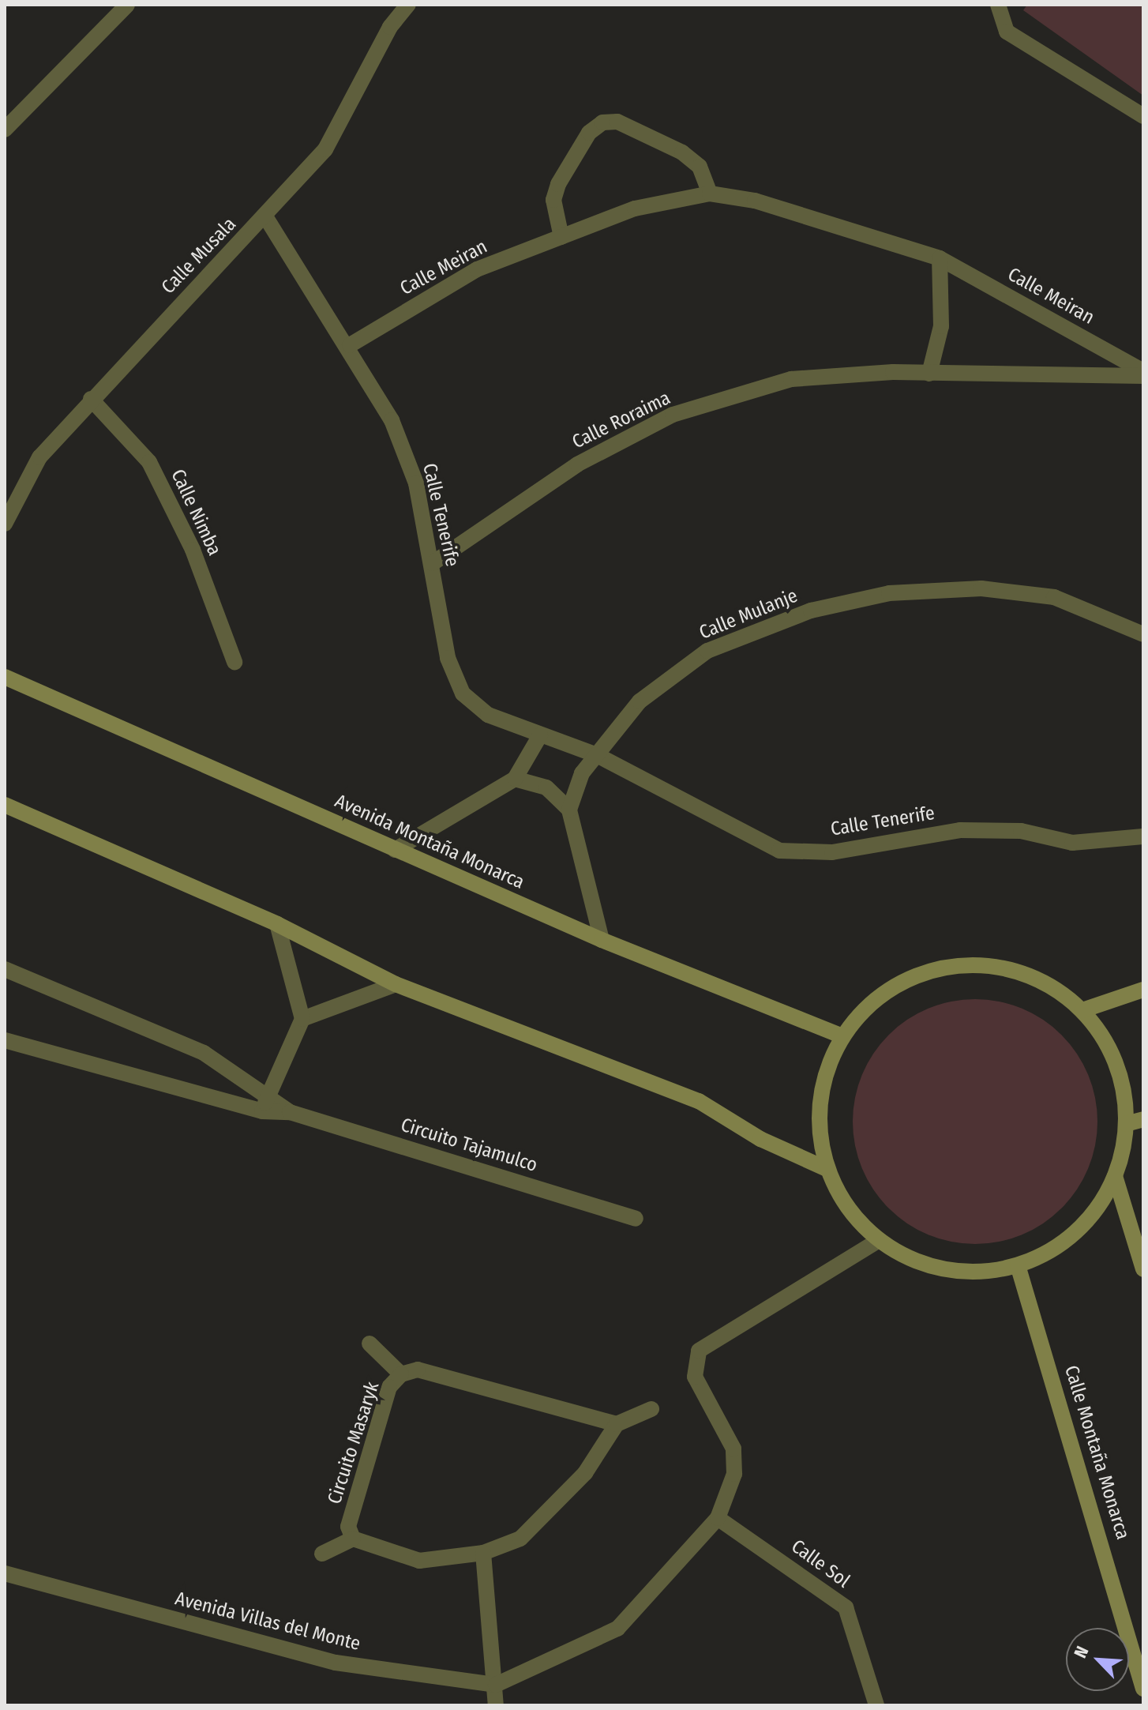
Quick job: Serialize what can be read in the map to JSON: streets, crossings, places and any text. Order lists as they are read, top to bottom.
{
  "streets": {
    "main road": ["Avenida Montaña Monarca", "Calle Montaña Monarca"],
    "street": [
      "Calle Musala",
      "Calle Meiran",
      "Calle Roraima",
      "Calle Nimba",
      "Calle Tenerife",
      "Calle Mulanje",
      "Circuito Tajamulco",
      "Circuito Masaryk",
      "Calle Sol",
      "Avenida Villas del Monte"
    ]
  },
  "crossings": [
    ["Calle Musala", "Calle Nimba"],
    ["Calle Musala", "Calle Tenerife"],
    ["Calle Meiran", "Calle Roraima"],
    ["Calle Meiran", "Calle Tenerife"],
    ["Calle Roraima", "Calle Tenerife"],
    ["Calle Tenerife", "Calle Mulanje"]
  ],
  "north": "top left"
}
